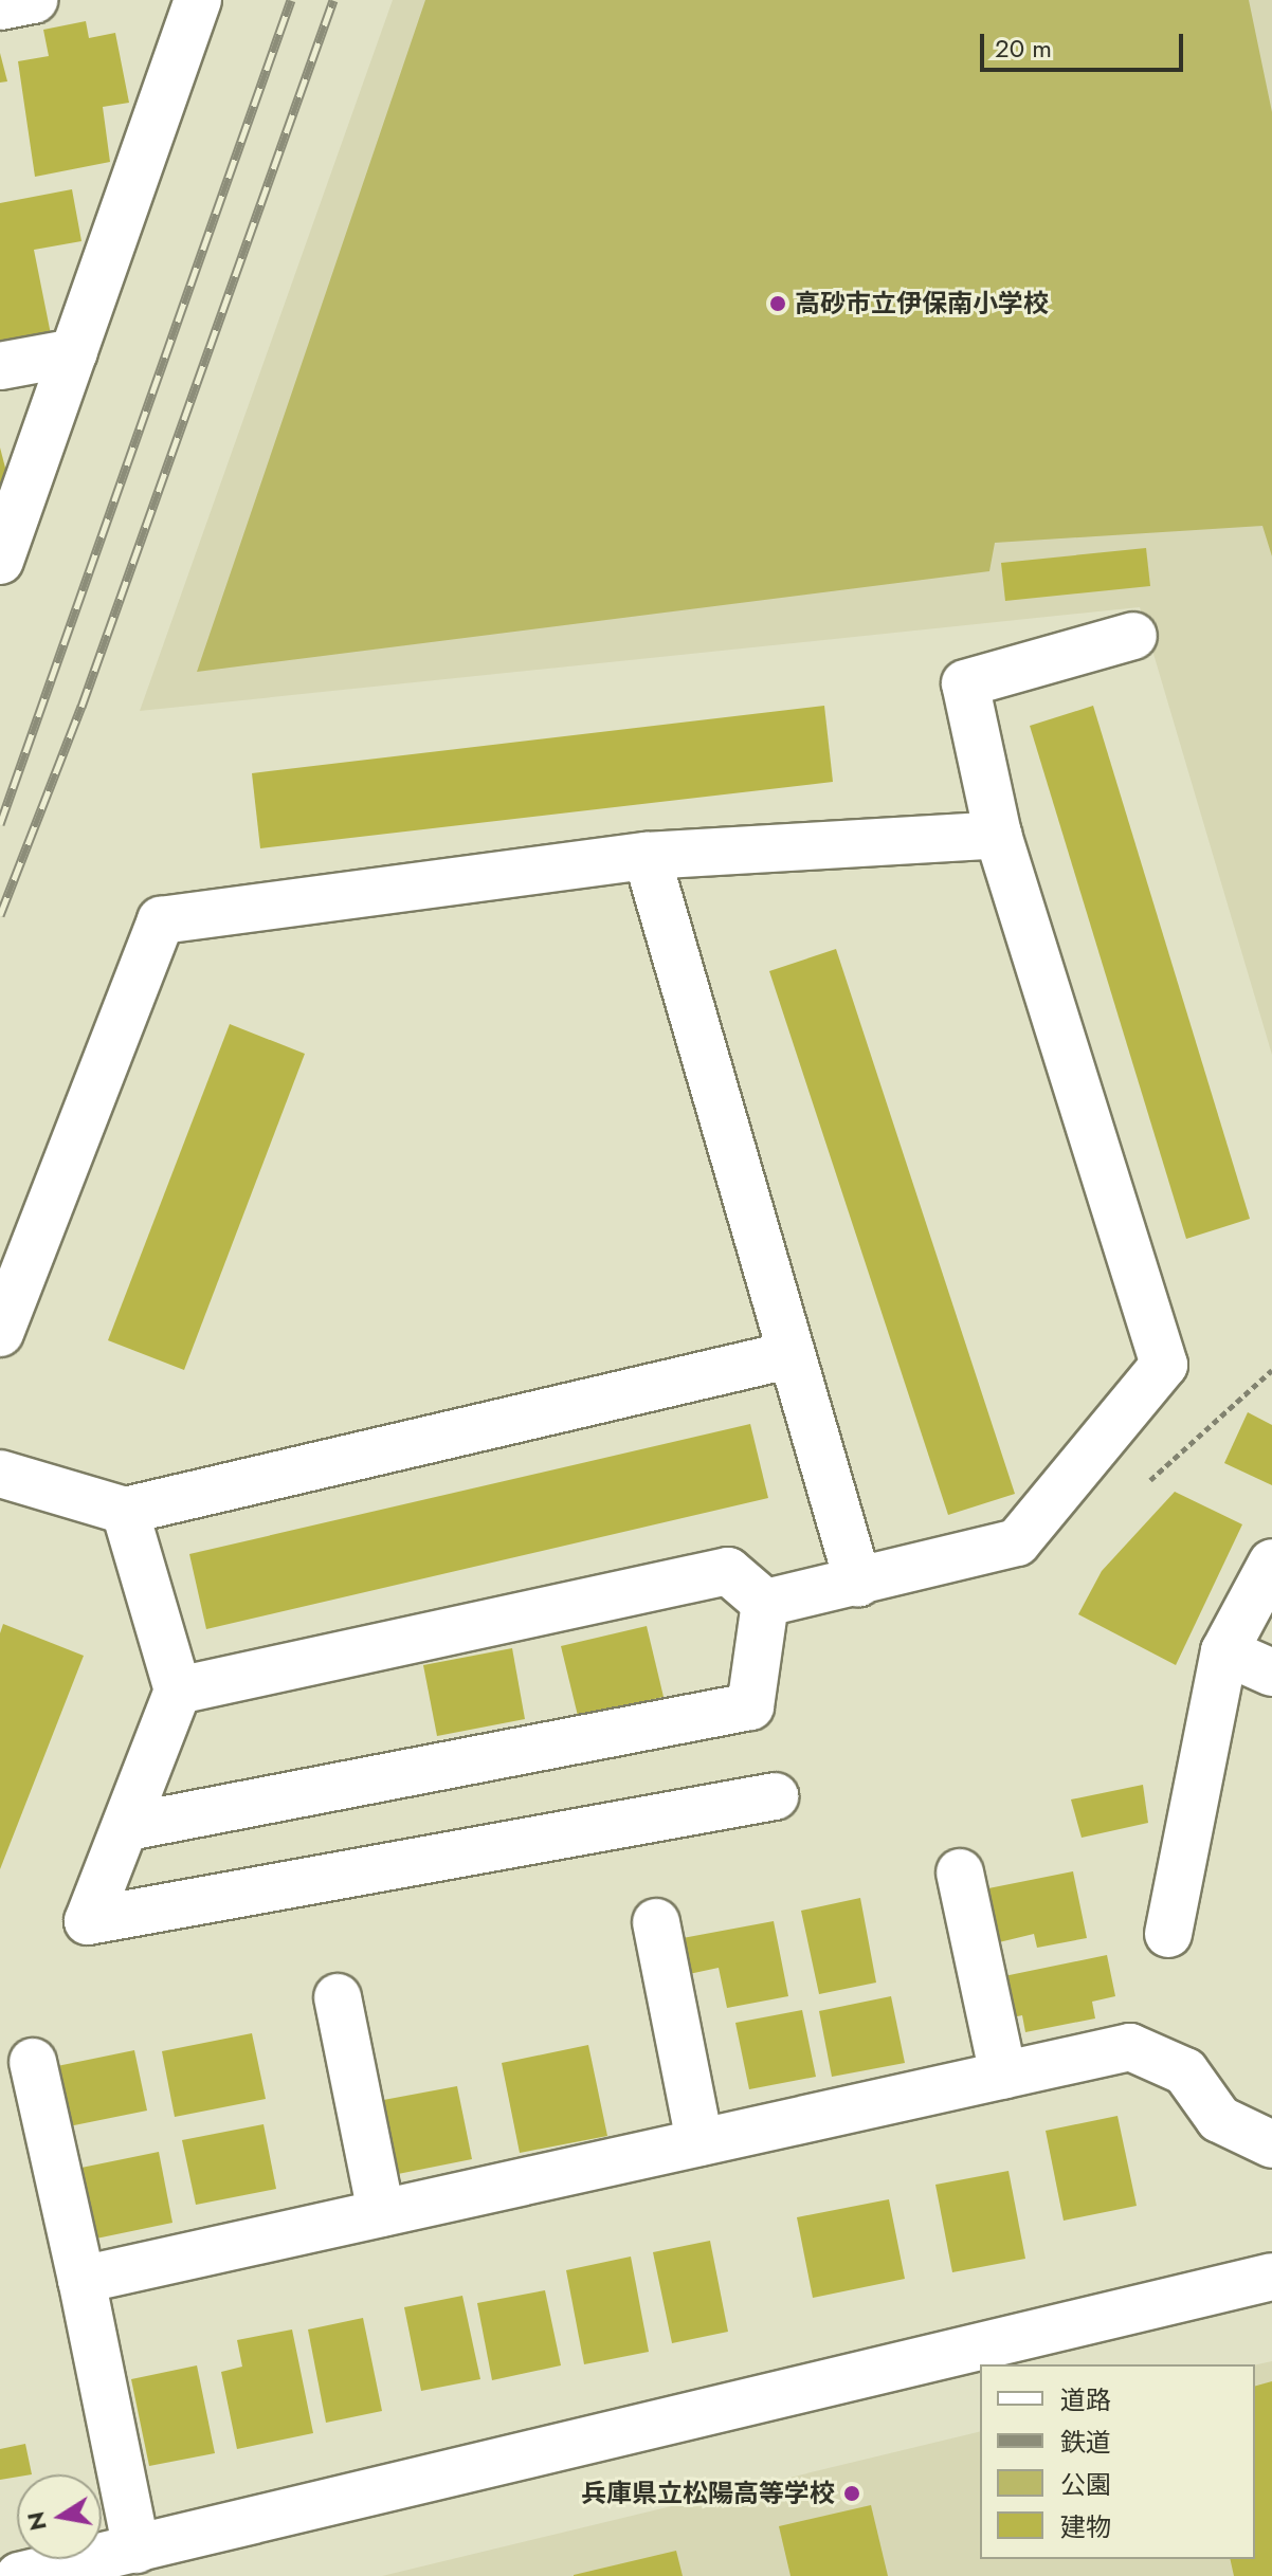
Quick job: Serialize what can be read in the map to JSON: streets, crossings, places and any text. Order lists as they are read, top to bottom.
{
  "places": ["高砂市立伊保南小学校", "兵庫県立松陽高等学校"],
  "legend": [
    "道路",
    "鉄道",
    "公園",
    "建物"
  ],
  "scale_bar": "20 m",
  "north": "left"
}
